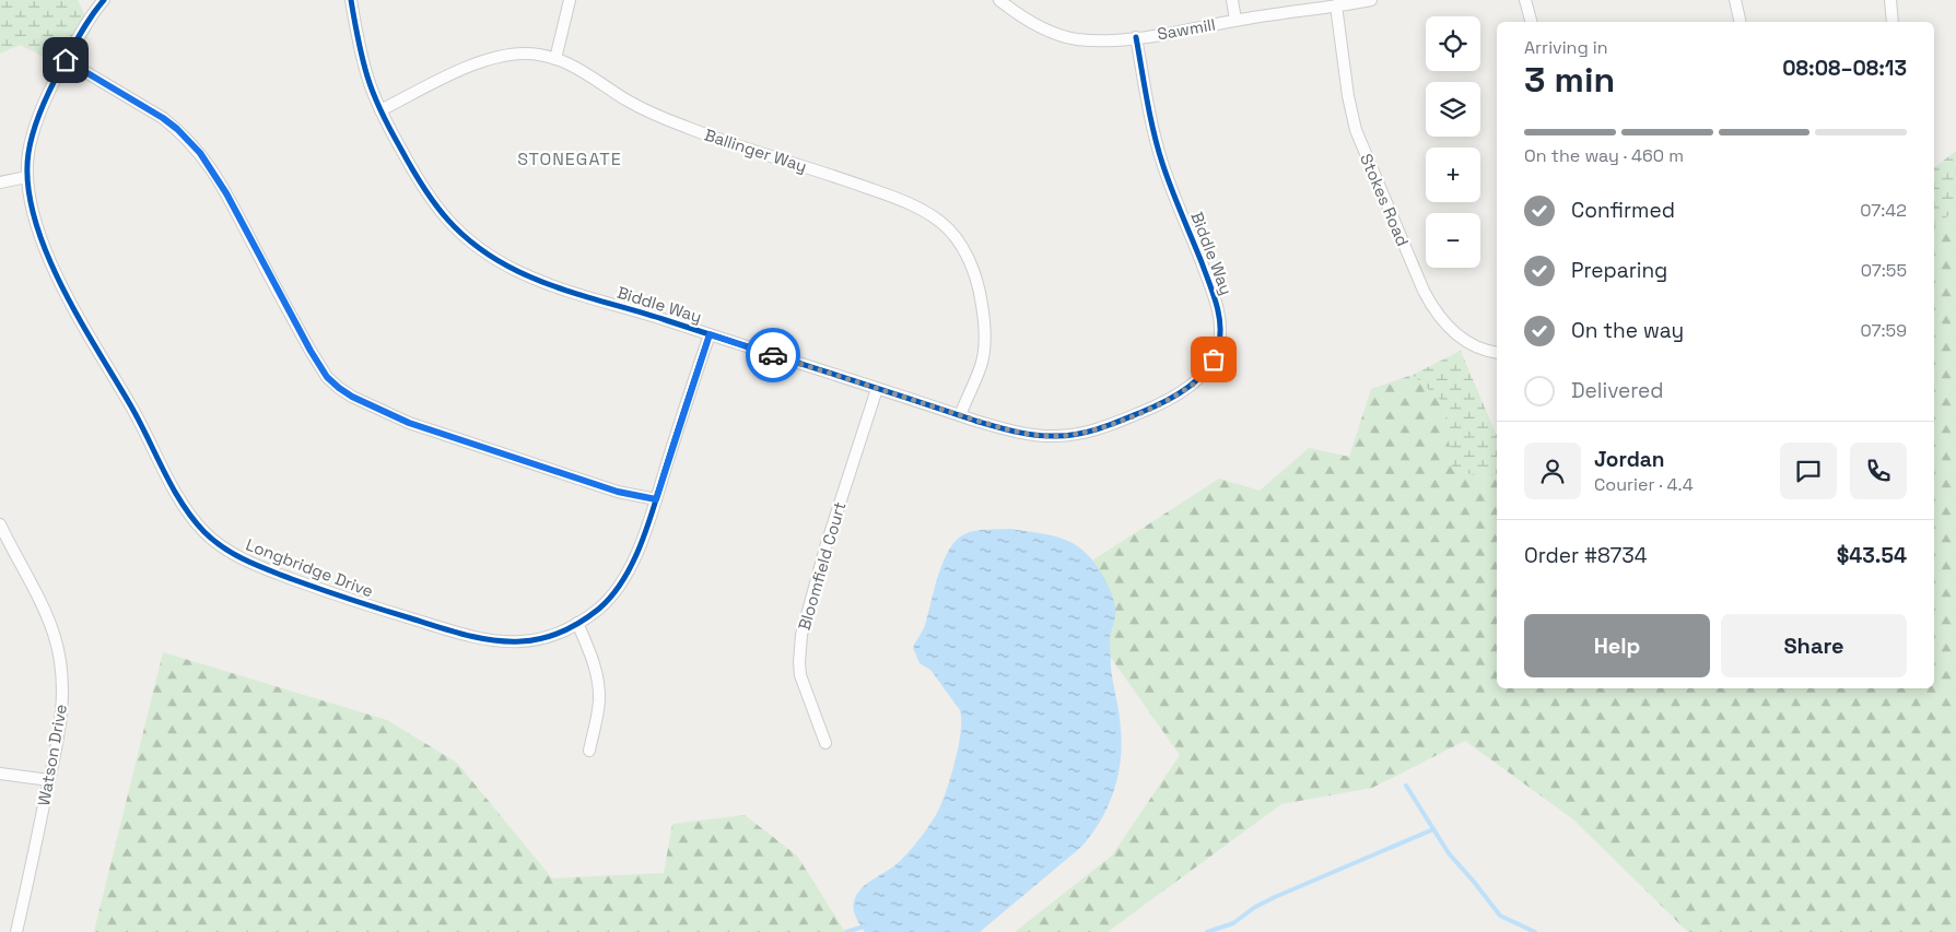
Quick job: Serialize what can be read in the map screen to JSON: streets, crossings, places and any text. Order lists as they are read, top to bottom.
{
  "streets": {
    "street": [
      "Sawmill",
      "Ballinger Way",
      "Stokes Road",
      "Biddle Way",
      "Bloomfield Court",
      "Longbridge Drive",
      "Watson Drive"
    ]
  },
  "crossings": [
    ["Sawmill", "Stokes Road"],
    ["Sawmill", "Biddle Way"],
    ["Ballinger Way", "Biddle Way"],
    ["Biddle Way", "Bloomfield Court"],
    ["Biddle Way", "Longbridge Drive"]
  ],
  "districts": ["STONEGATE"],
  "page": {
    "map_buttons": ["+", "−"],
    "heading": ["3 min", "Arriving in", "08:08–08:13"],
    "panel": [
      "Jordan",
      "Courier · 4.4",
      "Order #8734",
      "$43.54"
    ],
    "bar": "On the way · 460 m",
    "list": [
      ["Confirmed", "07:42"],
      ["Preparing", "07:55"],
      ["On the way", "07:59"],
      "Delivered"
    ],
    "buttons": ["Help", "Share"]
  }
}
